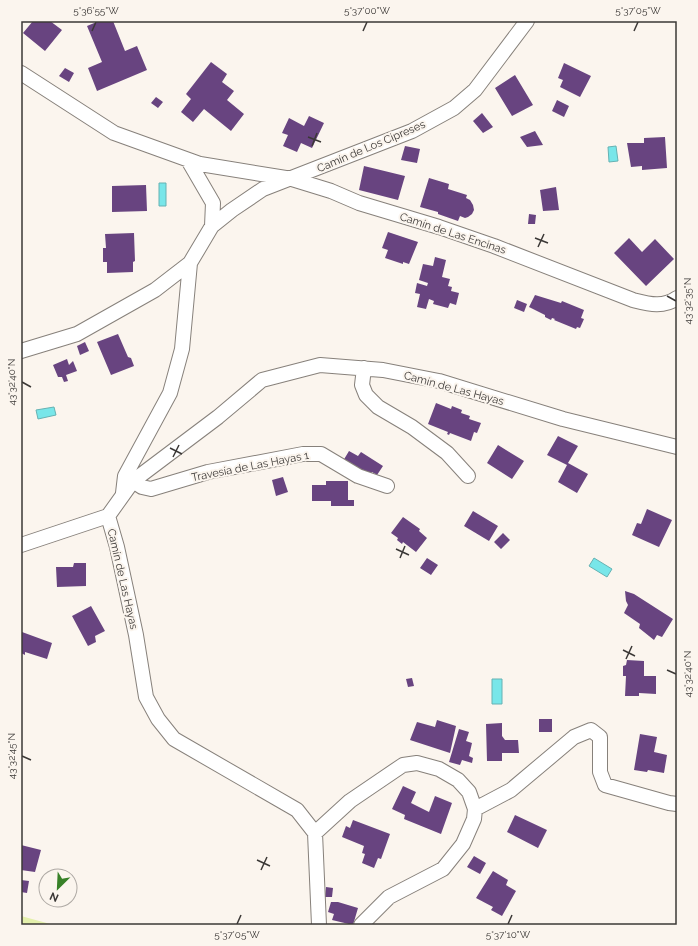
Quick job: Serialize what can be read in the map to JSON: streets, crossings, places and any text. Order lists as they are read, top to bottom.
{
  "streets": {
    "street": [
      "Camín de Los Cipreses",
      "Camín de Las Encinas",
      "Camín de Las Hayas",
      "Travesía de Las Hayas 1"
    ]
  },
  "crossings": [
    ["Camín de Los Cipreses", "Camín de Las Encinas"],
    ["Camín de Las Hayas", "Travesía de Las Hayas 1"]
  ],
  "north": "bottom left",
  "coordinates": [
    "5°36'55\"W",
    "5°37'00\"W",
    "5°37'05\"W",
    "43°32'35\"N",
    "43°32'40\"N",
    "43°32'45\"N",
    "5°37'10\"W"
  ]
}
